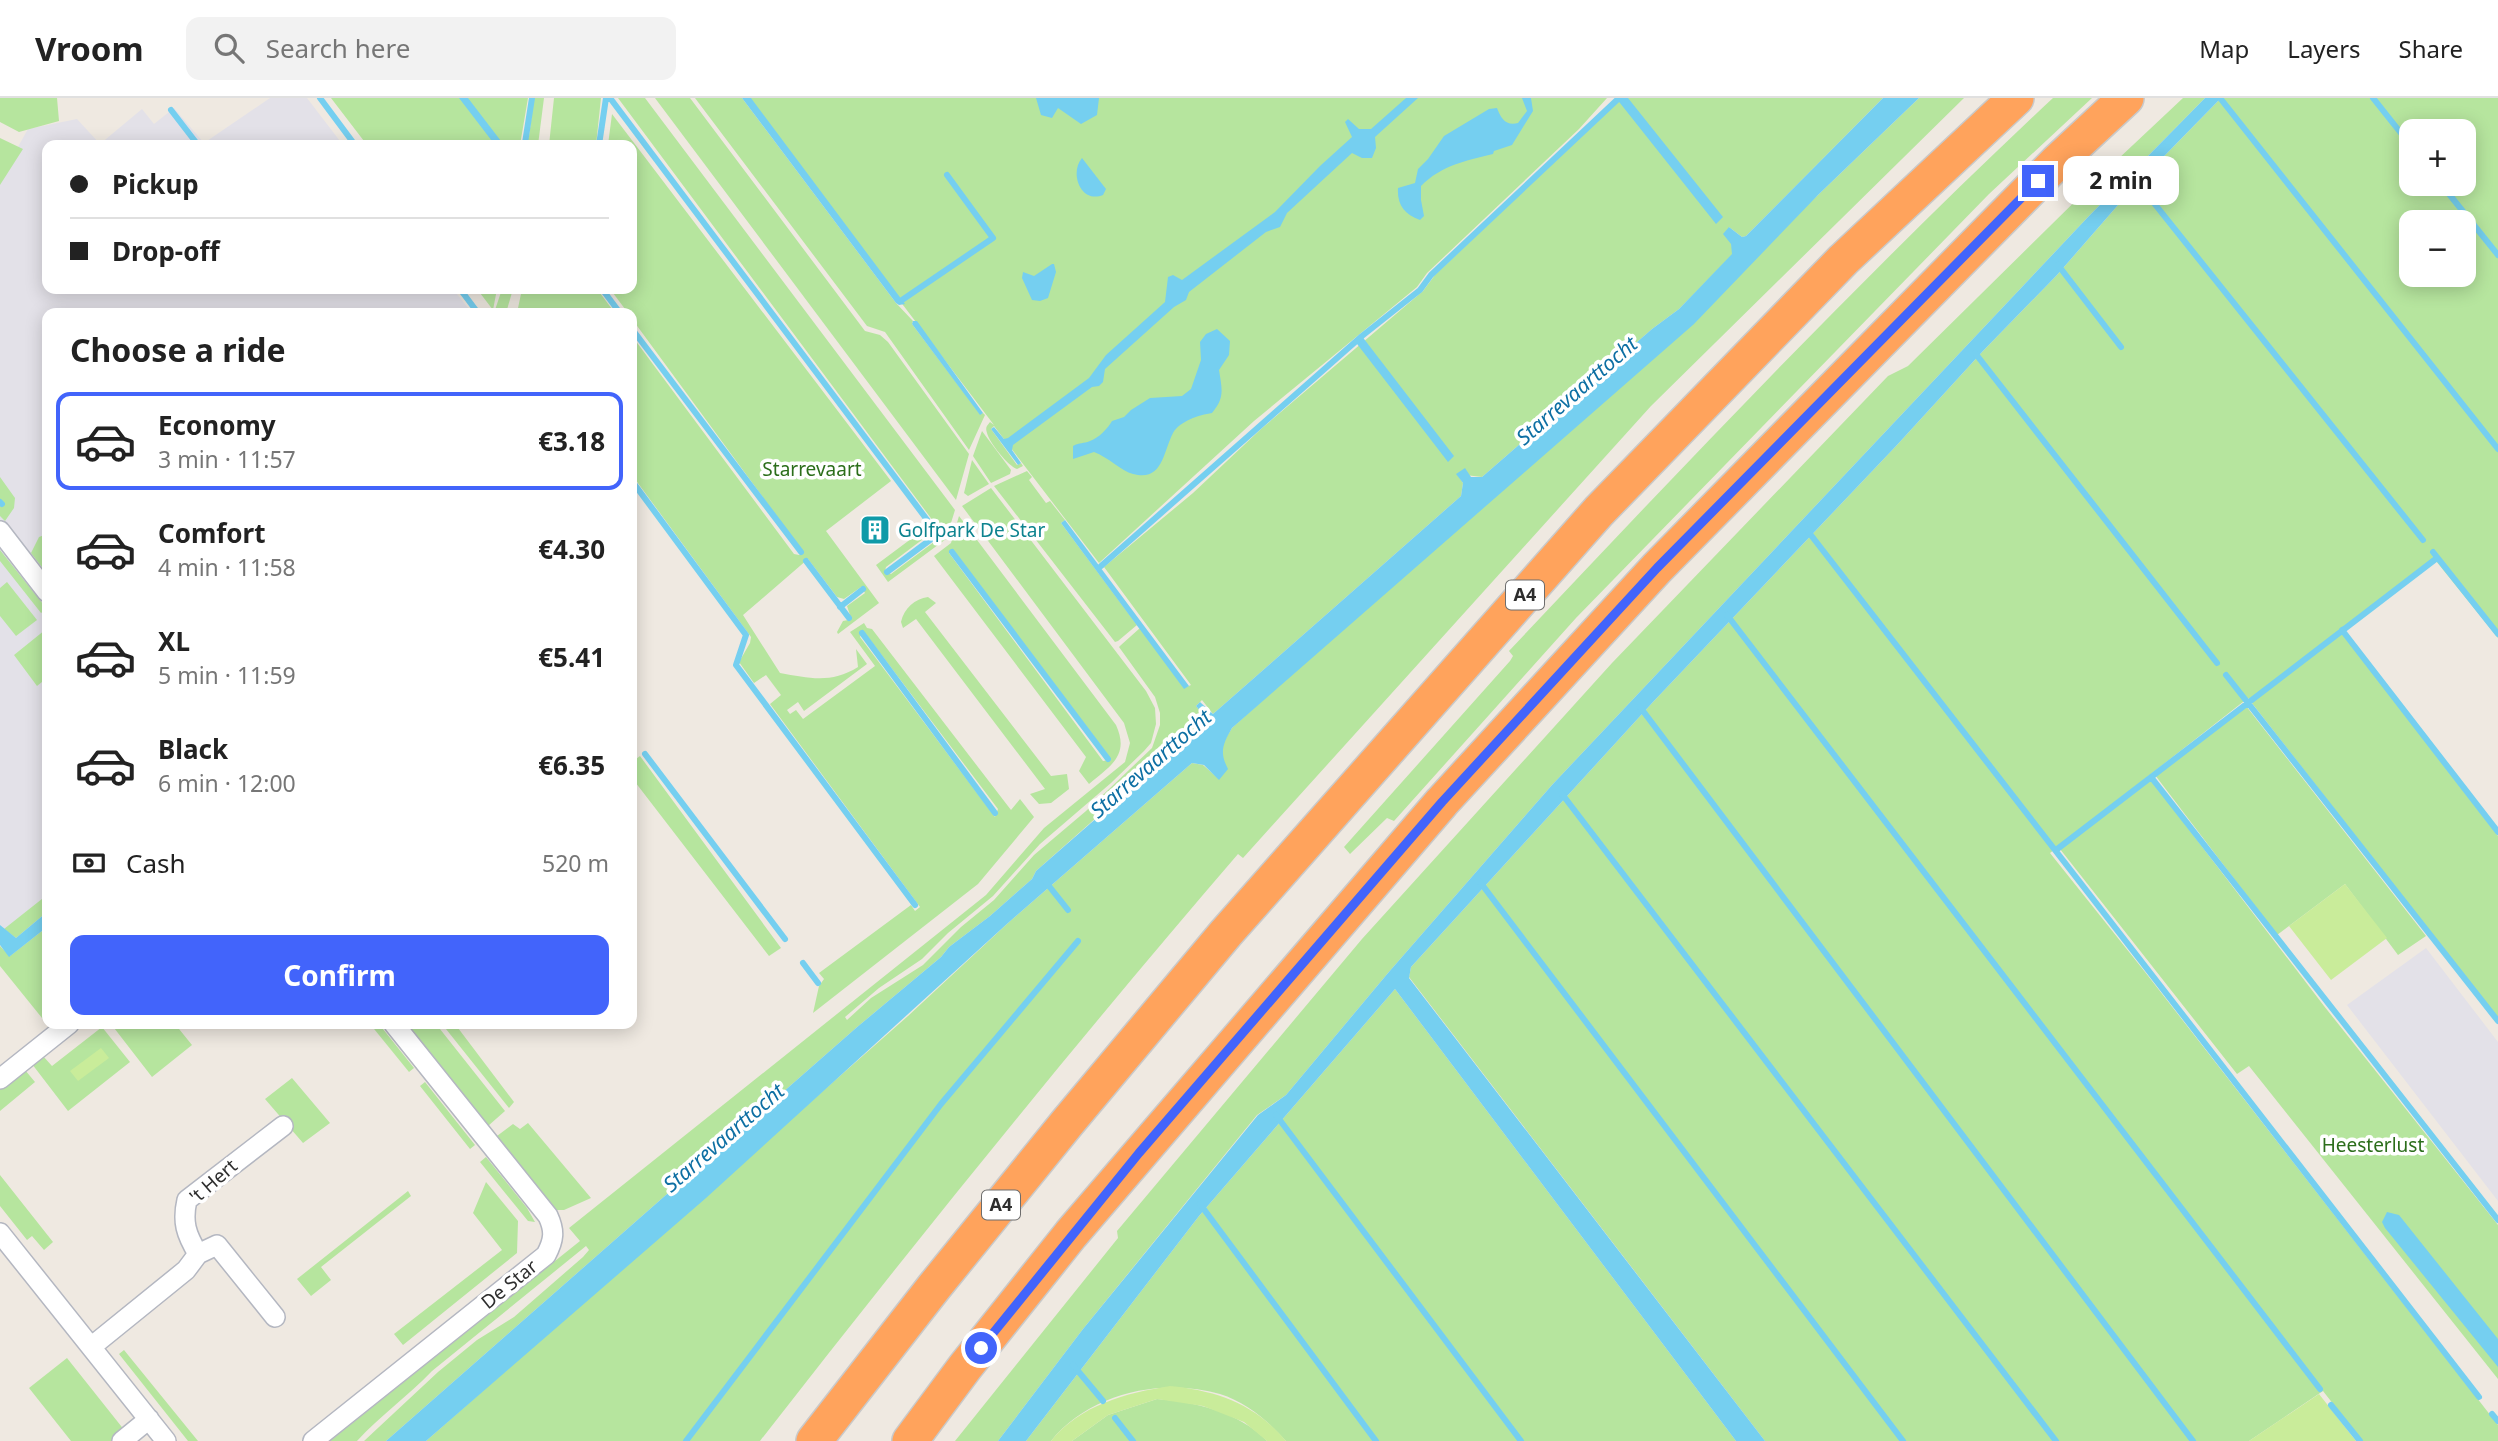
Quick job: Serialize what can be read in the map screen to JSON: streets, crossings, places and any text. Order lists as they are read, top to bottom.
{
  "streets": {
    "highway": ["A4"],
    "street": ["'t Hert", "De Star"]
  },
  "water": ["Starrevaarttocht"],
  "parks": ["Starrevaart", "Heesterlust"],
  "places": {
    "building": ["Golfpark De Star"]
  },
  "page": {
    "header": "Vroom",
    "search": "Search here",
    "nav": ["Map", "Layers", "Share"],
    "map_buttons": ["+", "−"],
    "banner": ["Pickup", "Drop-off"],
    "bubble": "2 min",
    "heading": "Choose a ride",
    "list": [
      {
        "name": "Economy",
        "note": "3 min · 11:57",
        "value": "€3.18"
      },
      {
        "name": "Comfort",
        "note": "4 min · 11:58",
        "value": "€4.30"
      },
      {
        "name": "XL",
        "note": "5 min · 11:59",
        "value": "€5.41"
      },
      {
        "name": "Black",
        "note": "6 min · 12:00",
        "value": "€6.35"
      }
    ],
    "pay": ["Cash", "520 m"],
    "buttons": "Confirm"
  }
}
